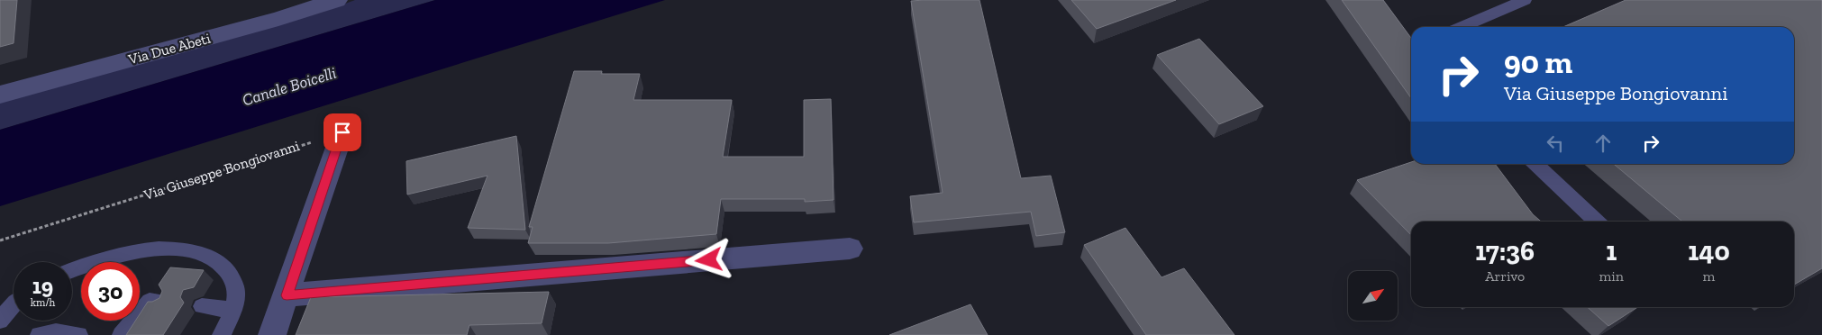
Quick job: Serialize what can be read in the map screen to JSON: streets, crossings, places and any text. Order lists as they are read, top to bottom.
{
  "streets": {
    "street": ["Via Due Abeti"],
    "path": ["Via Giuseppe Bongiovanni"]
  },
  "water": ["Canale Boicelli"],
  "north": "top right",
  "page": {
    "turn": ["90 m", "Via Giuseppe Bongiovanni"],
    "eta": [
      "17:36",
      "Arrivo",
      "1",
      "min",
      "140",
      "m"
    ],
    "speed": "19 km/h",
    "limit": "30"
  }
}
